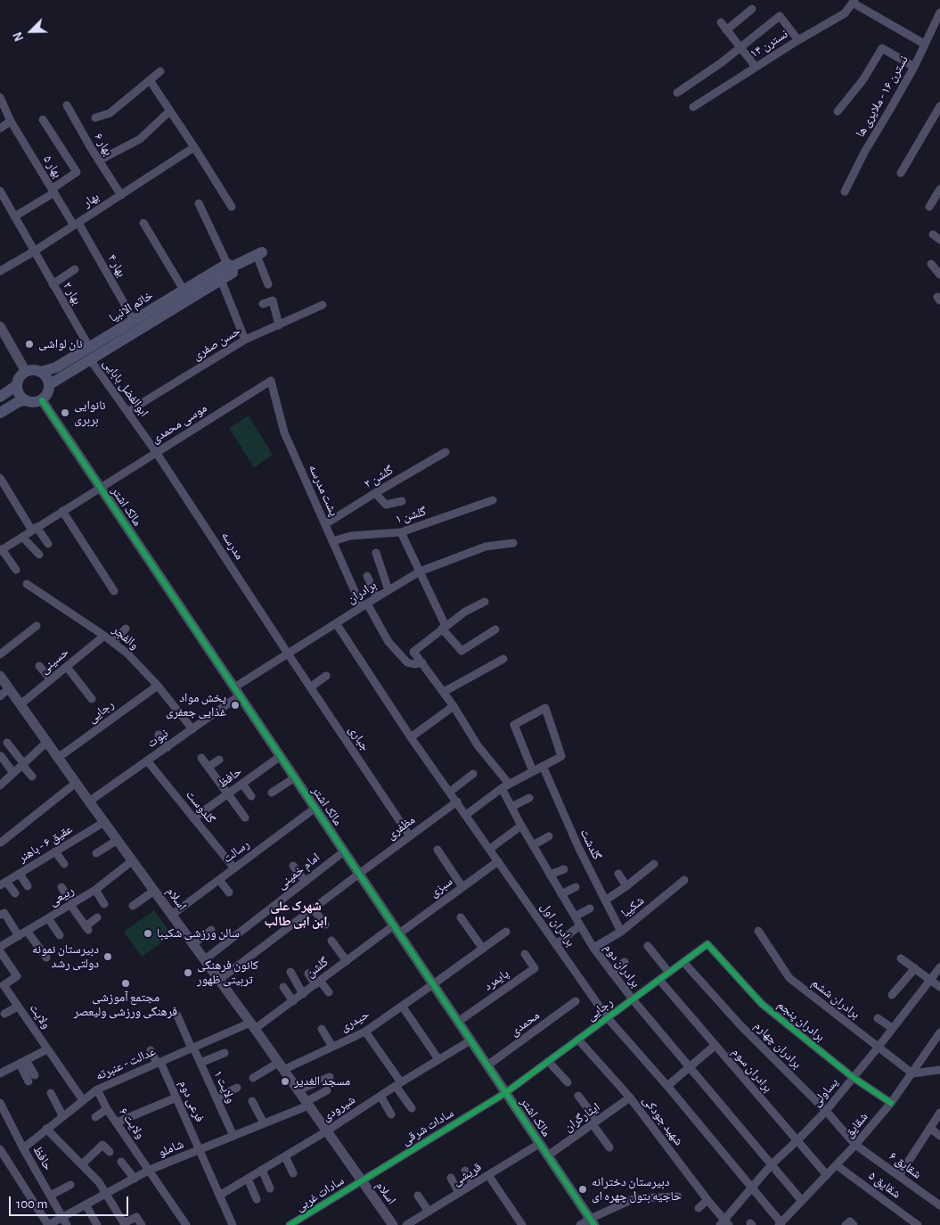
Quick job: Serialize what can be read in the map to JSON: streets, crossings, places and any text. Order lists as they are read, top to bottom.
{
  "streets": {
    "main road": ["خاتم الانبیا"],
    "street": [
      "نسترن ۱۴",
      "نسترن ۱۶ - ملایری ها",
      "بهار ۶",
      "بهار ۵",
      "بهار",
      "بهار ۴",
      "بهار ۲",
      "حسن صفری",
      "ابوالفضل بابایی",
      "موسی محمدی",
      "گلشن ۲",
      "پشت مدرسه",
      "مالک اشتر",
      "گلشن ۱",
      "مدرسه",
      "برادران",
      "والفجر",
      "حسینی",
      "رجایی",
      "نبوت",
      "جباری",
      "حافظ",
      "گلدوست",
      "مظفری",
      "عقیق ۶ - باهنر",
      "گلدشت",
      "رسالت",
      "امام خمینی",
      "سبزی",
      "ربیعی",
      "اسلام",
      "شکیبا",
      "برادران اول",
      "برادران دوم",
      "گلشن",
      "پایمرد",
      "برادران ششم",
      "ولایت",
      "حیدری",
      "برادران پنجم",
      "محمدی",
      "برادران چهارم",
      "عدالت - عنبرته",
      "برادران سوم",
      "ولایت ۱",
      "یساولی",
      "فرعی دوم",
      "شیرودی",
      "ایثارگران",
      "شهید جودکی",
      "ولایت ۶",
      "شقایق",
      "سادات شرقی",
      "شاملو",
      "شقایق ۶",
      "قریشی",
      "شقایق ۵",
      "سادات غربی"
    ]
  },
  "crossings": [
    ["بهار ۶", "بهار"],
    ["بهار ۵", "بهار"],
    ["بهار ۵", "بهار ۴"],
    ["بهار", "بهار ۴"],
    ["بهار", "بهار ۲"],
    ["بهار ۴", "خاتم الانبیا"],
    ["بهار ۲", "خاتم الانبیا"],
    ["خاتم الانبیا", "ابوالفضل بابایی"],
    ["خاتم الانبیا", "مالک اشتر"],
    ["حسن صفری", "ابوالفضل بابایی"],
    ["ابوالفضل بابایی", "موسی محمدی"],
    ["ابوالفضل بابایی", "مدرسه"],
    ["موسی محمدی", "پشت مدرسه"],
    ["موسی محمدی", "مالک اشتر"],
    ["موسی محمدی", "مدرسه"],
    ["گلشن ۲", "پشت مدرسه"],
    ["پشت مدرسه", "گلشن ۱"],
    ["پشت مدرسه", "برادران"],
    ["مالک اشتر", "برادران"],
    ["مالک اشتر", "رجایی"],
    ["مالک اشتر", "نبوت"],
    ["مالک اشتر", "حافظ"],
    ["مالک اشتر", "مظفری"],
    ["مالک اشتر", "رسالت"],
    ["مالک اشتر", "امام خمینی"],
    ["مالک اشتر", "سبزی"],
    ["مالک اشتر", "گلشن"],
    ["مالک اشتر", "پایمرد"],
    ["مالک اشتر", "حیدری"],
    ["مالک اشتر", "محمدی"],
    ["مالک اشتر", "شیرودی"],
    ["مالک اشتر", "ایثارگران"],
    ["مالک اشتر", "سادات شرقی"],
    ["مالک اشتر", "قریشی"],
    ["مدرسه", "برادران"],
    ["مدرسه", "جباری"],
    ["برادران", "نبوت"],
    ["برادران", "جباری"],
    ["برادران", "برادران اول"],
    ["والفجر", "حسینی"],
    ["والفجر", "رجایی"],
    ["والفجر", "نبوت"],
    ["حسینی", "اسلام"],
    ["رجایی", "اسلام"],
    ["رجایی", "برادران اول"],
    ["رجایی", "برادران دوم"],
    ["رجایی", "برادران پنجم"],
    ["رجایی", "برادران چهارم"],
    ["رجایی", "برادران سوم"],
    ["رجایی", "شهید جودکی"],
    ["رجایی", "سادات شرقی"],
    ["نبوت", "گلدوست"],
    ["نبوت", "اسلام"],
    ["جباری", "مظفری"],
    ["حافظ", "گلدوست"],
    ["حافظ", "عدالت - عنبرته"],
    ["حافظ", "شاملو"],
    ["گلدوست", "رسالت"],
    ["مظفری", "اسلام"],
    ["مظفری", "برادران اول"],
    ["عقیق ۶ - باهنر", "اسلام"],
    ["گلدشت", "شکیبا"],
    ["رسالت", "اسلام"],
    ["امام خمینی", "اسلام"],
    ["سبزی", "برادران اول"],
    ["سبزی", "گلشن"],
    ["ربیعی", "اسلام"],
    ["اسلام", "گلشن"],
    ["اسلام", "حیدری"],
    ["اسلام", "عدالت - عنبرته"],
    ["اسلام", "شیرودی"],
    ["اسلام", "سادات شرقی"],
    ["اسلام", "شاملو"],
    ["اسلام", "سادات غربی"],
    ["شکیبا", "برادران دوم"],
    ["برادران اول", "یساولی"],
    ["برادران اول", "شقایق"],
    ["برادران دوم", "یساولی"],
    ["برادران دوم", "شقایق"],
    ["گلشن", "عدالت - عنبرته"],
    ["برادران ششم", "یساولی"],
    ["برادران ششم", "شقایق"],
    ["ولایت", "عدالت - عنبرته"],
    ["برادران پنجم", "یساولی"],
    ["برادران پنجم", "شقایق"],
    ["برادران چهارم", "یساولی"],
    ["برادران چهارم", "شقایق"],
    ["برادران چهارم", "شقایق ۶"],
    ["عدالت - عنبرته", "ولایت ۱"],
    ["عدالت - عنبرته", "فرعی دوم"],
    ["عدالت - عنبرته", "ولایت ۶"],
    ["برادران سوم", "یساولی"],
    ["برادران سوم", "شقایق"],
    ["ولایت ۱", "شاملو"],
    ["یساولی", "شهید جودکی"],
    ["فرعی دوم", "شیرودی"],
    ["فرعی دوم", "شاملو"],
    ["ایثارگران", "شهید جودکی"],
    ["ولایت ۶", "شاملو"],
    ["شقایق", "شقایق ۶"],
    ["شقایق", "شقایق ۵"],
    ["سادات شرقی", "سادات غربی"]
  ],
  "districts": ["شهرک علی ابن ابی طالب"],
  "places": [
    "نان لواشی",
    "نانوایی بربری",
    "پخش مواد غذایی جعفری",
    "سالن ورزشی شکیبا",
    "دبیرستان نمونه دولتی رشد",
    "کانون فرهنگی تربیتی ظهور",
    "مجتمع آموزشی فرهنگی ورزشی ولیعصر",
    "مسجد الغدیر",
    "دبیرستان دخترانه حاجیه بتول چهره ای"
  ],
  "scale_bar": "100 m",
  "north": "bottom left"
}
